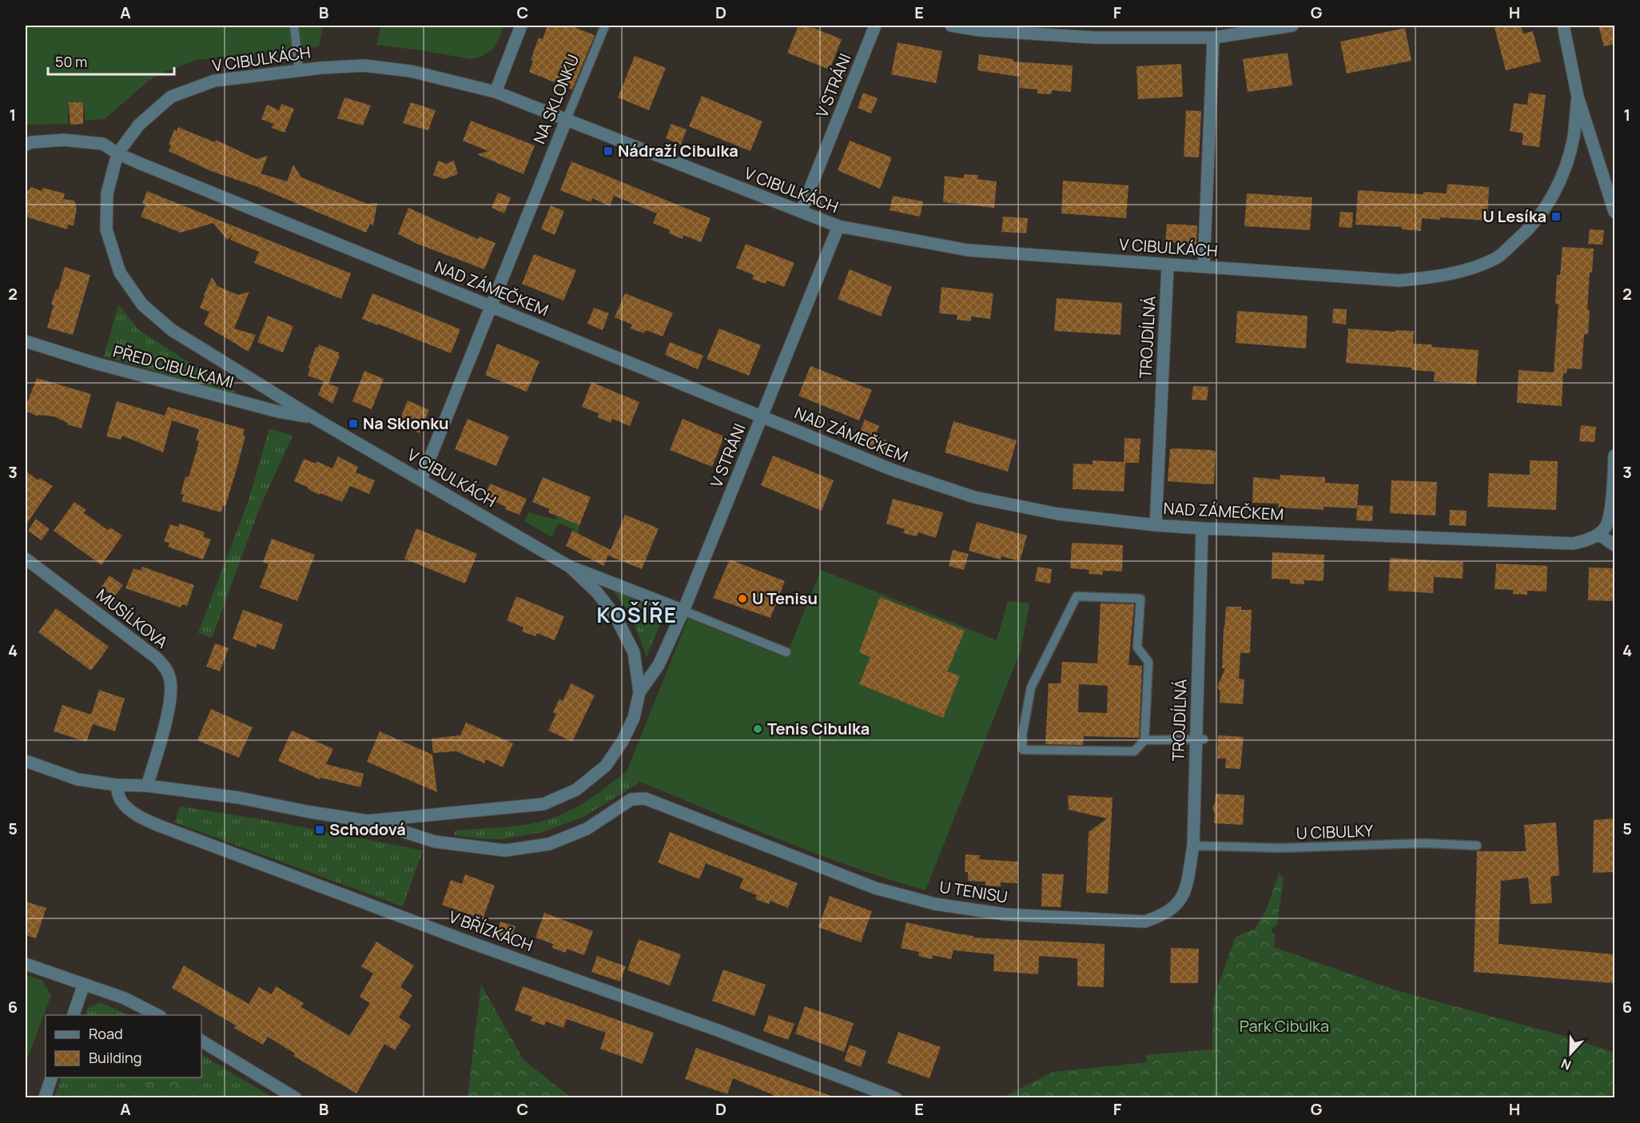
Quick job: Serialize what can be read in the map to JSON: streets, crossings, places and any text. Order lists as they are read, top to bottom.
{
  "streets": {
    "street": [
      "V CIBULKÁCH",
      "V STRÁNI",
      "NA SKLONKU",
      "NAD ZÁMEČKEM",
      "TROJDÍLNÁ",
      "PŘED CIBULKAMI",
      "MUSÍLKOVA",
      "U TENISU",
      "V BŘÍZKÁCH"
    ],
    "lane": ["U CIBULKY"]
  },
  "crossings": [
    ["V CIBULKÁCH", "V STRÁNI"],
    ["V CIBULKÁCH", "NA SKLONKU"],
    ["V CIBULKÁCH", "NAD ZÁMEČKEM"],
    ["V CIBULKÁCH", "TROJDÍLNÁ"],
    ["V CIBULKÁCH", "PŘED CIBULKAMI"],
    ["V CIBULKÁCH", "MUSÍLKOVA"],
    ["V CIBULKÁCH", "U TENISU"],
    ["V CIBULKÁCH", "V BŘÍZKÁCH"],
    ["V STRÁNI", "NAD ZÁMEČKEM"],
    ["NA SKLONKU", "NAD ZÁMEČKEM"],
    ["NAD ZÁMEČKEM", "TROJDÍLNÁ"],
    ["TROJDÍLNÁ", "U CIBULKY"],
    ["TROJDÍLNÁ", "U TENISU"]
  ],
  "districts": ["KOŠÍŘE"],
  "parks": ["Park Cibulka"],
  "places": {
    "transit": [
      "Nádraží Cibulka",
      "U Lesíka",
      "Na Sklonku",
      "Schodová"
    ],
    "other": ["U Tenisu", "Tenis Cibulka"]
  },
  "legend": ["Road", "Building"],
  "scale_bar": "50 m",
  "north": "bottom",
  "grid": {
    "columns": [
      "A",
      "B",
      "C",
      "D",
      "E",
      "F",
      "G",
      "H"
    ],
    "rows": [
      "1",
      "2",
      "3",
      "4",
      "5",
      "6"
    ]
  }
}
